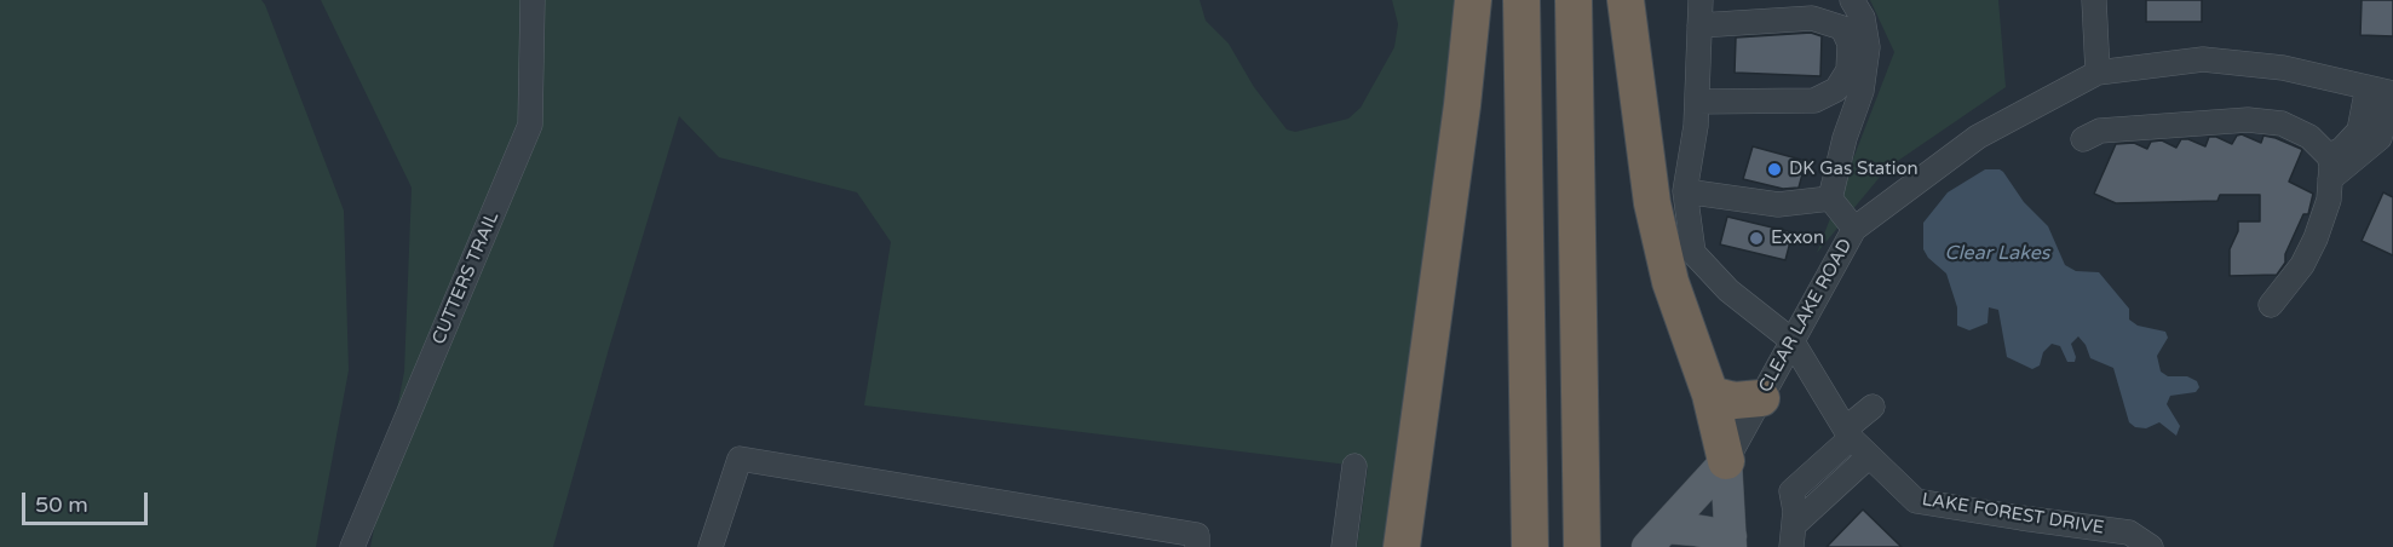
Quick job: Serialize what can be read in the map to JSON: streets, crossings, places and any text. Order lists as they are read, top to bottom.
{
  "streets": {
    "street": ["CUTTERS TRAIL", "CLEAR LAKE ROAD", "LAKE FOREST DRIVE"]
  },
  "crossings": [
    ["CLEAR LAKE ROAD", "LAKE FOREST DRIVE"]
  ],
  "water": ["Clear Lakes"],
  "places": ["DK Gas Station", "Exxon"],
  "scale_bar": "50 m"
}
